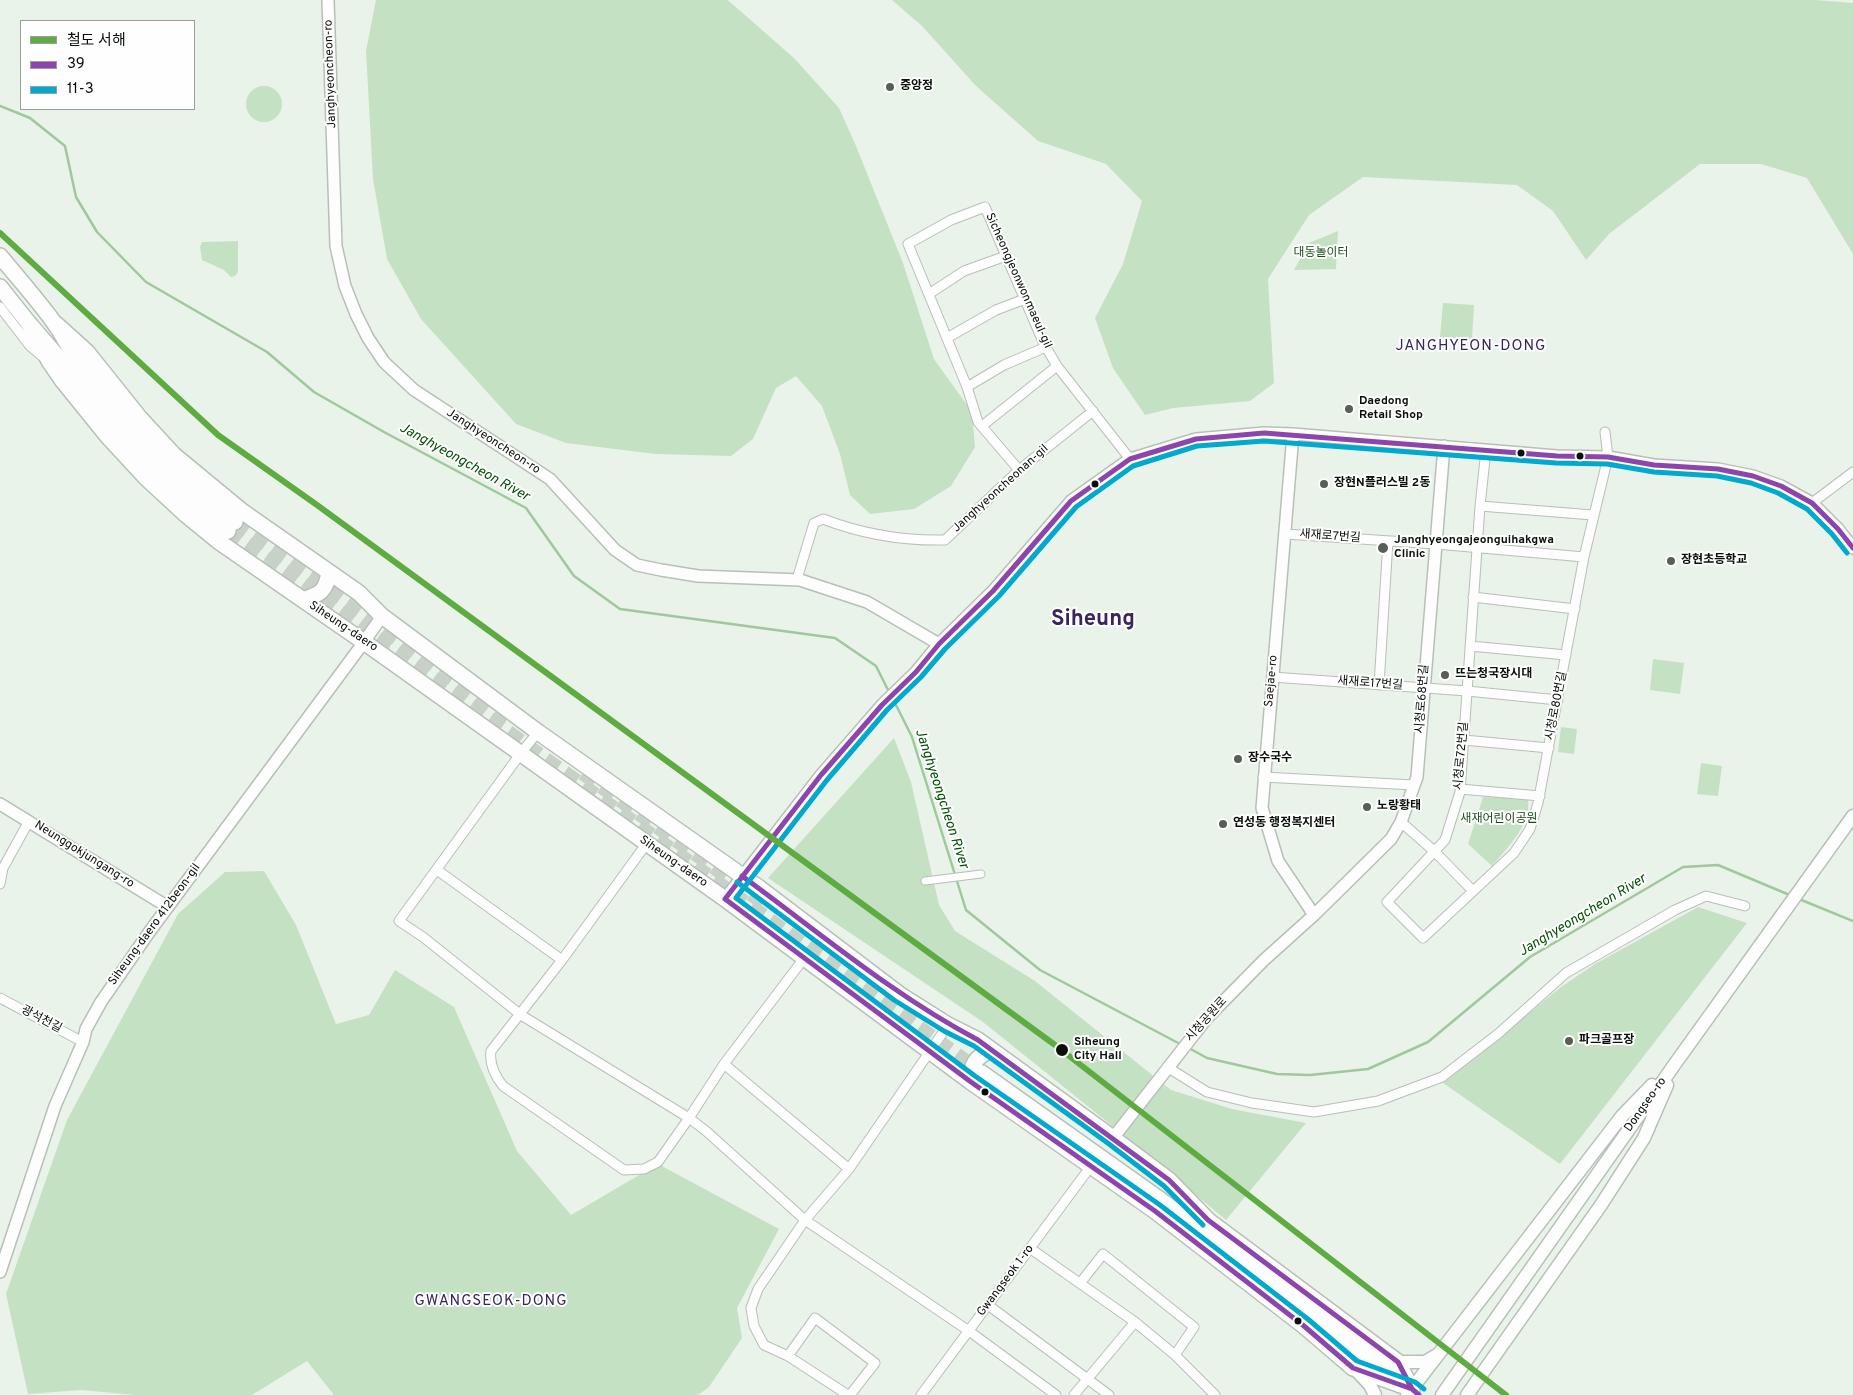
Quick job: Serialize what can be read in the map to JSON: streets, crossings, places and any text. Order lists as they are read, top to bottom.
{
  "streets": {
    "main road": ["Siheung-daero", "Dongseo-ro"],
    "street": [
      "Janghyeoncheon-ro",
      "Sicheongjeonwonmaeul-gil",
      "Janghyeoncheonan-gil",
      "새재로7번길",
      "Saejae-ro",
      "새재로17번길",
      "시청로68번길",
      "시청로80번길",
      "시청로72번길",
      "Neunggokjungang-ro",
      "Siheung-daero 412beon-gil",
      "광석천길",
      "시청공원로",
      "Gwangseok 1-ro"
    ]
  },
  "crossings": [
    ["Janghyeoncheon-ro", "Janghyeoncheonan-gil"],
    ["Sicheongjeonwonmaeul-gil", "Janghyeoncheonan-gil"],
    ["새재로7번길", "Saejae-ro"],
    ["새재로7번길", "시청로68번길"],
    ["새재로7번길", "시청로80번길"],
    ["새재로7번길", "시청로72번길"],
    ["Siheung-daero", "Siheung-daero 412beon-gil"],
    ["Siheung-daero", "시청공원로"],
    ["Siheung-daero", "Gwangseok 1-ro"],
    ["Saejae-ro", "새재로17번길"],
    ["Saejae-ro", "시청로68번길"],
    ["Saejae-ro", "시청공원로"],
    ["새재로17번길", "시청로68번길"],
    ["새재로17번길", "시청로80번길"],
    ["새재로17번길", "시청로72번길"],
    ["시청로68번길", "시청공원로"],
    ["시청로80번길", "시청로72번길"],
    ["Neunggokjungang-ro", "Siheung-daero 412beon-gil"],
    ["Siheung-daero 412beon-gil", "광석천길"]
  ],
  "districts": ["JANGHYEON-DONG", "Siheung", "GWANGSEOK-DONG"],
  "water": ["Janghyeongcheon River"],
  "parks": ["대동놀이터", "새재어린이공원"],
  "places": [
    "중앙정",
    "Daedong Retail Shop",
    "장현N플러스빌 2동",
    "Janghyeongajeonguihakgwa Clinic",
    "장현초등학교",
    "뜨는청국장시대",
    "장수국수",
    "노랑황태",
    "연성동 행정복지센터",
    "파크골프장",
    "Siheung City Hall"
  ],
  "lines": ["rail line 서해", "transit line 39", "transit line 11-3"],
  "legend": ["철도 서해", "39", "11-3"]
}
